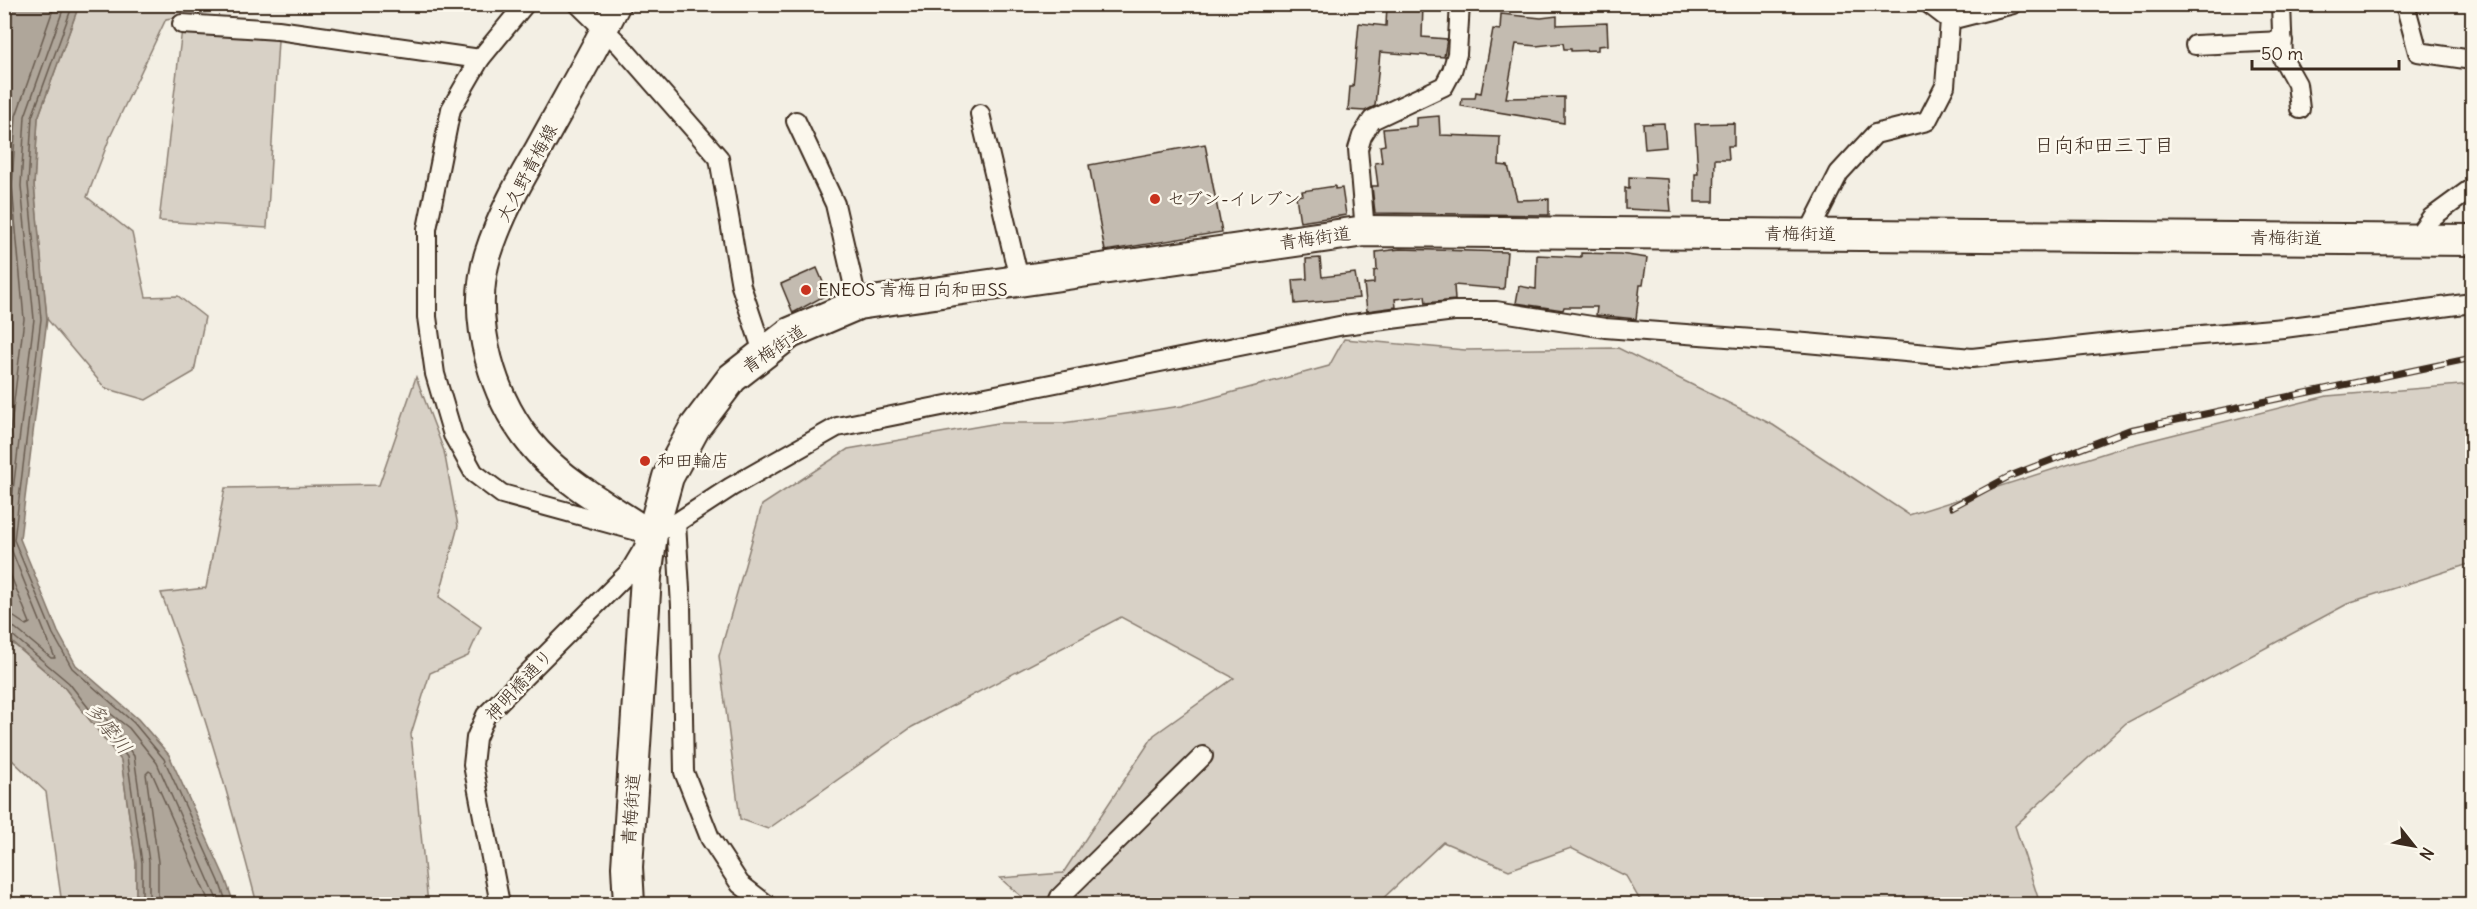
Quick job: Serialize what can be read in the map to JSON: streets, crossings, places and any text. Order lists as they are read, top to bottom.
{
  "streets": {
    "highway": ["青梅街道"],
    "main road": ["大久野青梅線"],
    "street": ["神明橋通り"]
  },
  "crossings": [
    ["大久野青梅線", "青梅街道"],
    ["大久野青梅線", "神明橋通り"],
    ["青梅街道", "神明橋通り"]
  ],
  "districts": ["日向和田三丁目"],
  "water": ["多摩川"],
  "places": ["セブン-イレブン", "ENEOS 青梅日向和田SS", "和田輪店"],
  "scale_bar": "50 m",
  "north": "bottom right"
}
